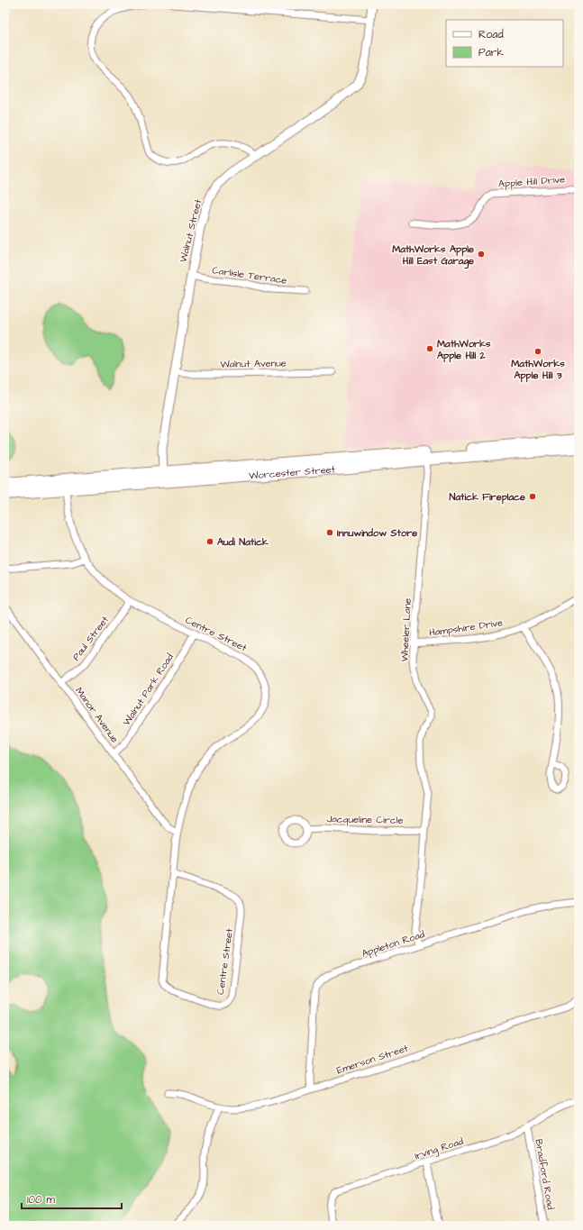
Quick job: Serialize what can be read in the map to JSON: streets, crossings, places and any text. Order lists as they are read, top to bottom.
{
  "streets": {
    "highway": ["Worcester Street"],
    "street": [
      "Apple Hill Drive",
      "Walnut Street",
      "Carlisle Terrace",
      "Walnut Avenue",
      "Hampshire Drive",
      "Wheeler Lane",
      "Centre Street",
      "Paul Street",
      "Walnut Park Road",
      "Manor Avenue",
      "Jacqueline Circle",
      "Appleton Road",
      "Emerson Street",
      "Irving Road",
      "Bradford Road"
    ]
  },
  "crossings": [
    ["Walnut Street", "Carlisle Terrace"],
    ["Walnut Street", "Walnut Avenue"],
    ["Walnut Street", "Worcester Street"],
    ["Worcester Street", "Wheeler Lane"],
    ["Worcester Street", "Centre Street"],
    ["Hampshire Drive", "Wheeler Lane"],
    ["Wheeler Lane", "Jacqueline Circle"],
    ["Wheeler Lane", "Appleton Road"],
    ["Centre Street", "Paul Street"],
    ["Centre Street", "Walnut Park Road"],
    ["Centre Street", "Manor Avenue"],
    ["Paul Street", "Manor Avenue"],
    ["Walnut Park Road", "Manor Avenue"],
    ["Appleton Road", "Emerson Street"],
    ["Irving Road", "Bradford Road"]
  ],
  "places": [
    "MathWorks Apple Hill East Garage",
    "MathWorks Apple Hill 2",
    "MathWorks Apple Hill 3",
    "Natick Fireplace",
    "Innuwindow Store",
    "Audi Natick"
  ],
  "legend": ["Road", "Park"],
  "scale_bar": "100 m"
}
